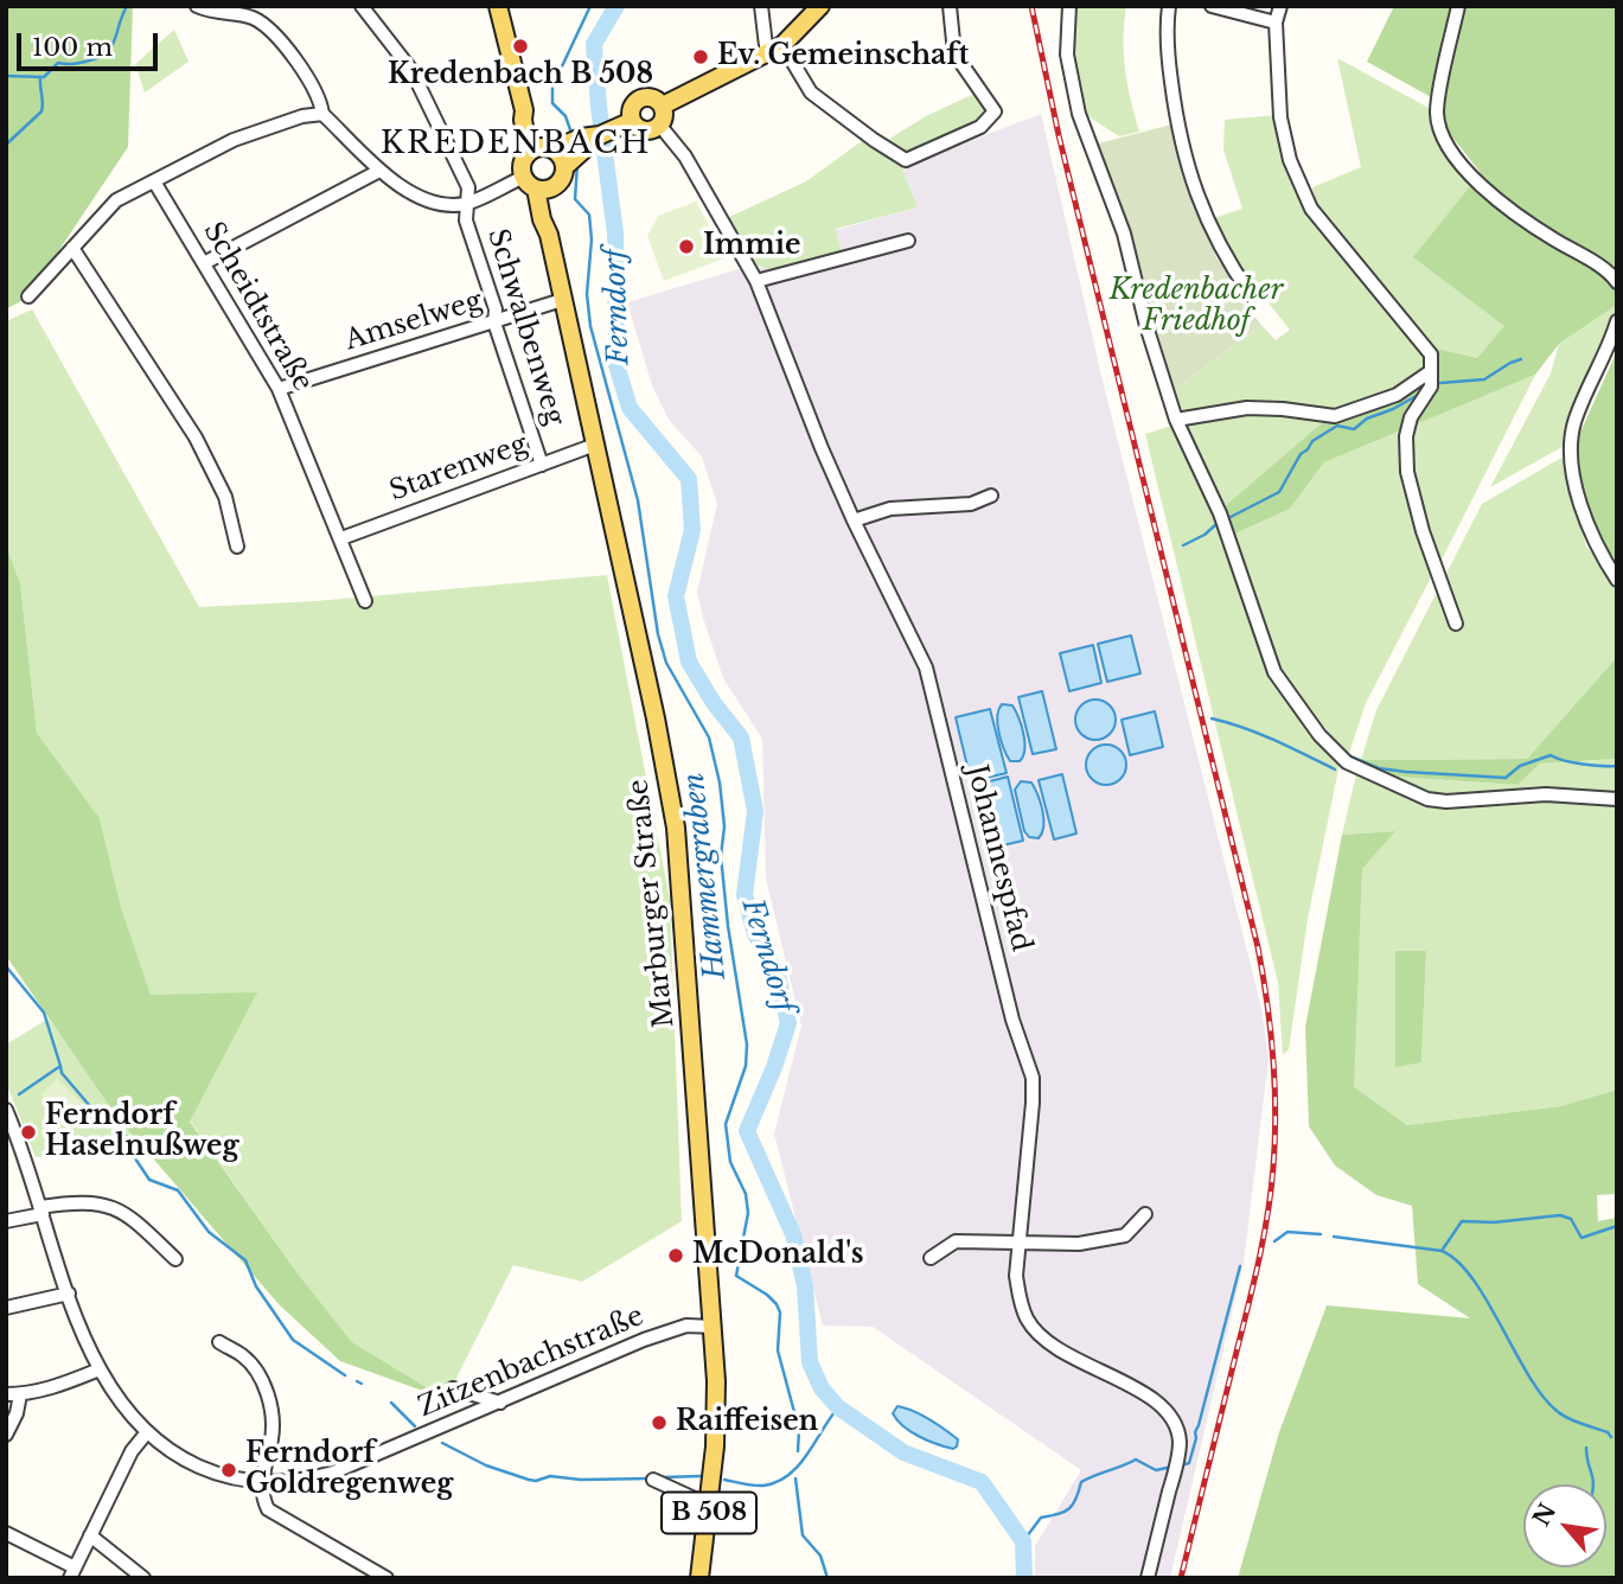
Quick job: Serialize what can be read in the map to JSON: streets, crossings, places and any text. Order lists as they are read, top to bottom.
{
  "streets": {
    "main road": ["Marburger Straße", "B 508"],
    "street": [
      "Scheidtstraße",
      "Amselweg",
      "Schwalbenweg",
      "Starenweg",
      "Johannespfad",
      "Zitzenbachstraße"
    ]
  },
  "crossings": [
    ["Scheidtstraße", "Amselweg"],
    ["Scheidtstraße", "Starenweg"],
    ["Amselweg", "Schwalbenweg"],
    ["Amselweg", "Marburger Straße"],
    ["Schwalbenweg", "Starenweg"],
    ["Starenweg", "Marburger Straße"],
    ["Marburger Straße", "Zitzenbachstraße"],
    ["Marburger Straße", "B 508"]
  ],
  "districts": ["KREDENBACH"],
  "water": ["Ferndorf", "Hammergraben"],
  "parks": ["Kredenbacher Friedhof"],
  "places": [
    "Kredenbach B 508",
    "Ev. Gemeinschaft",
    "Immie",
    "Ferndorf Haselnußweg",
    "McDonald's",
    "Raiffeisen",
    "Ferndorf Goldregenweg"
  ],
  "scale_bar": "100 m",
  "north": "top left"
}
